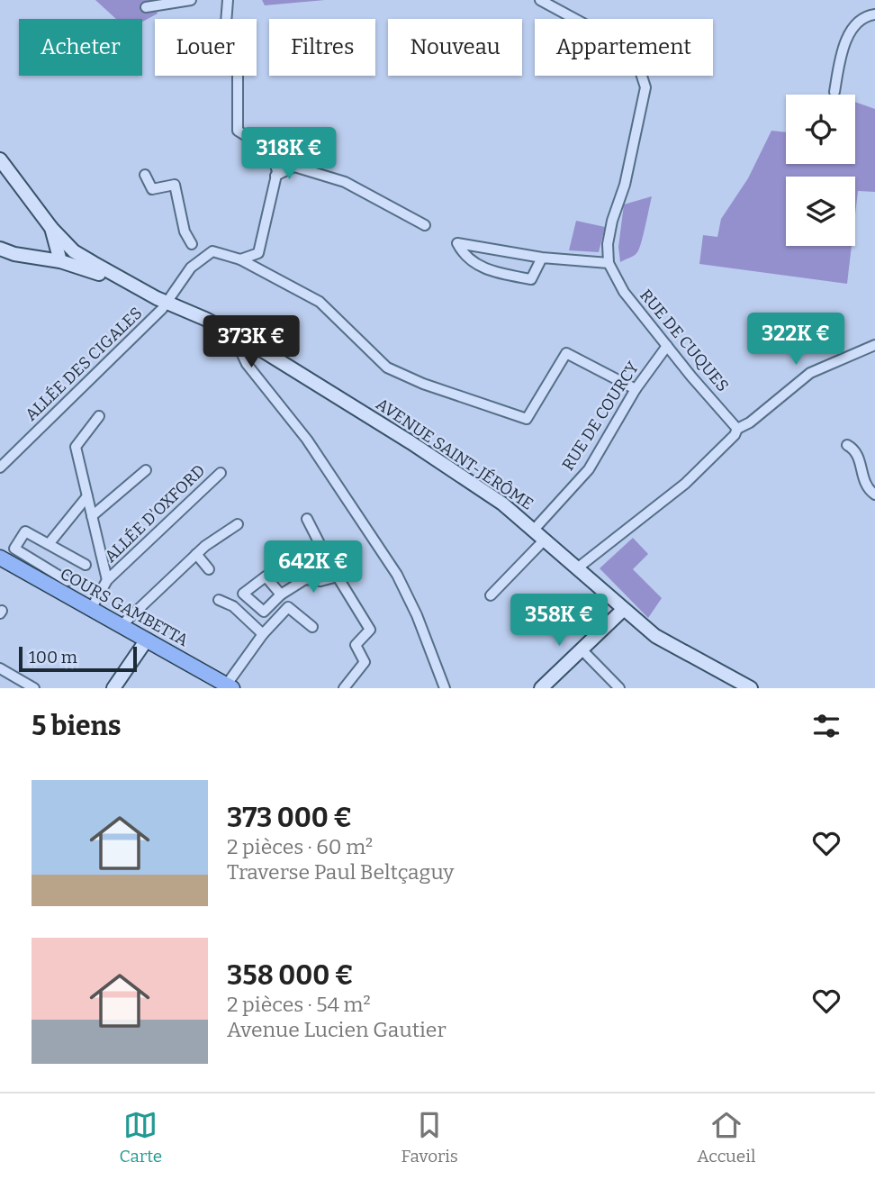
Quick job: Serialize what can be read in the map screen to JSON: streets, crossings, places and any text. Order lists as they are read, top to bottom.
{
  "streets": {
    "main road": ["COURS GAMBETTA"],
    "street": [
      "RUE DE CUQUES",
      "ALLÉE DES CIGALES",
      "RUE DE COURCY",
      "AVENUE SAINT-JÉRÔME",
      "ALLÉE D'OXFORD"
    ]
  },
  "crossings": [
    ["RUE DE CUQUES", "RUE DE COURCY"],
    ["ALLÉE DES CIGALES", "RUE DE COURCY"],
    ["ALLÉE DES CIGALES", "AVENUE SAINT-JÉRÔME"],
    ["RUE DE COURCY", "AVENUE SAINT-JÉRÔME"],
    ["ALLÉE D'OXFORD", "COURS GAMBETTA"]
  ],
  "scale_bar": "100 m",
  "page": {
    "chip": [
      "Acheter",
      "Louer",
      "Filtres",
      "Nouveau",
      "Appartement"
    ],
    "price": [
      "318K €",
      "322K €",
      "373K €",
      "642K €",
      "358K €"
    ],
    "scale": "100 m",
    "heading": "5 biens",
    "list": [
      {
        "name": "373 000 €",
        "note": "2 pièces · 60 m² · Traverse Paul Beltçaguy"
      },
      {
        "name": "358 000 €",
        "note": "2 pièces · 54 m² · Avenue Lucien Gautier"
      }
    ],
    "tabs": ["Carte", "Favoris", "Accueil"]
  }
}
